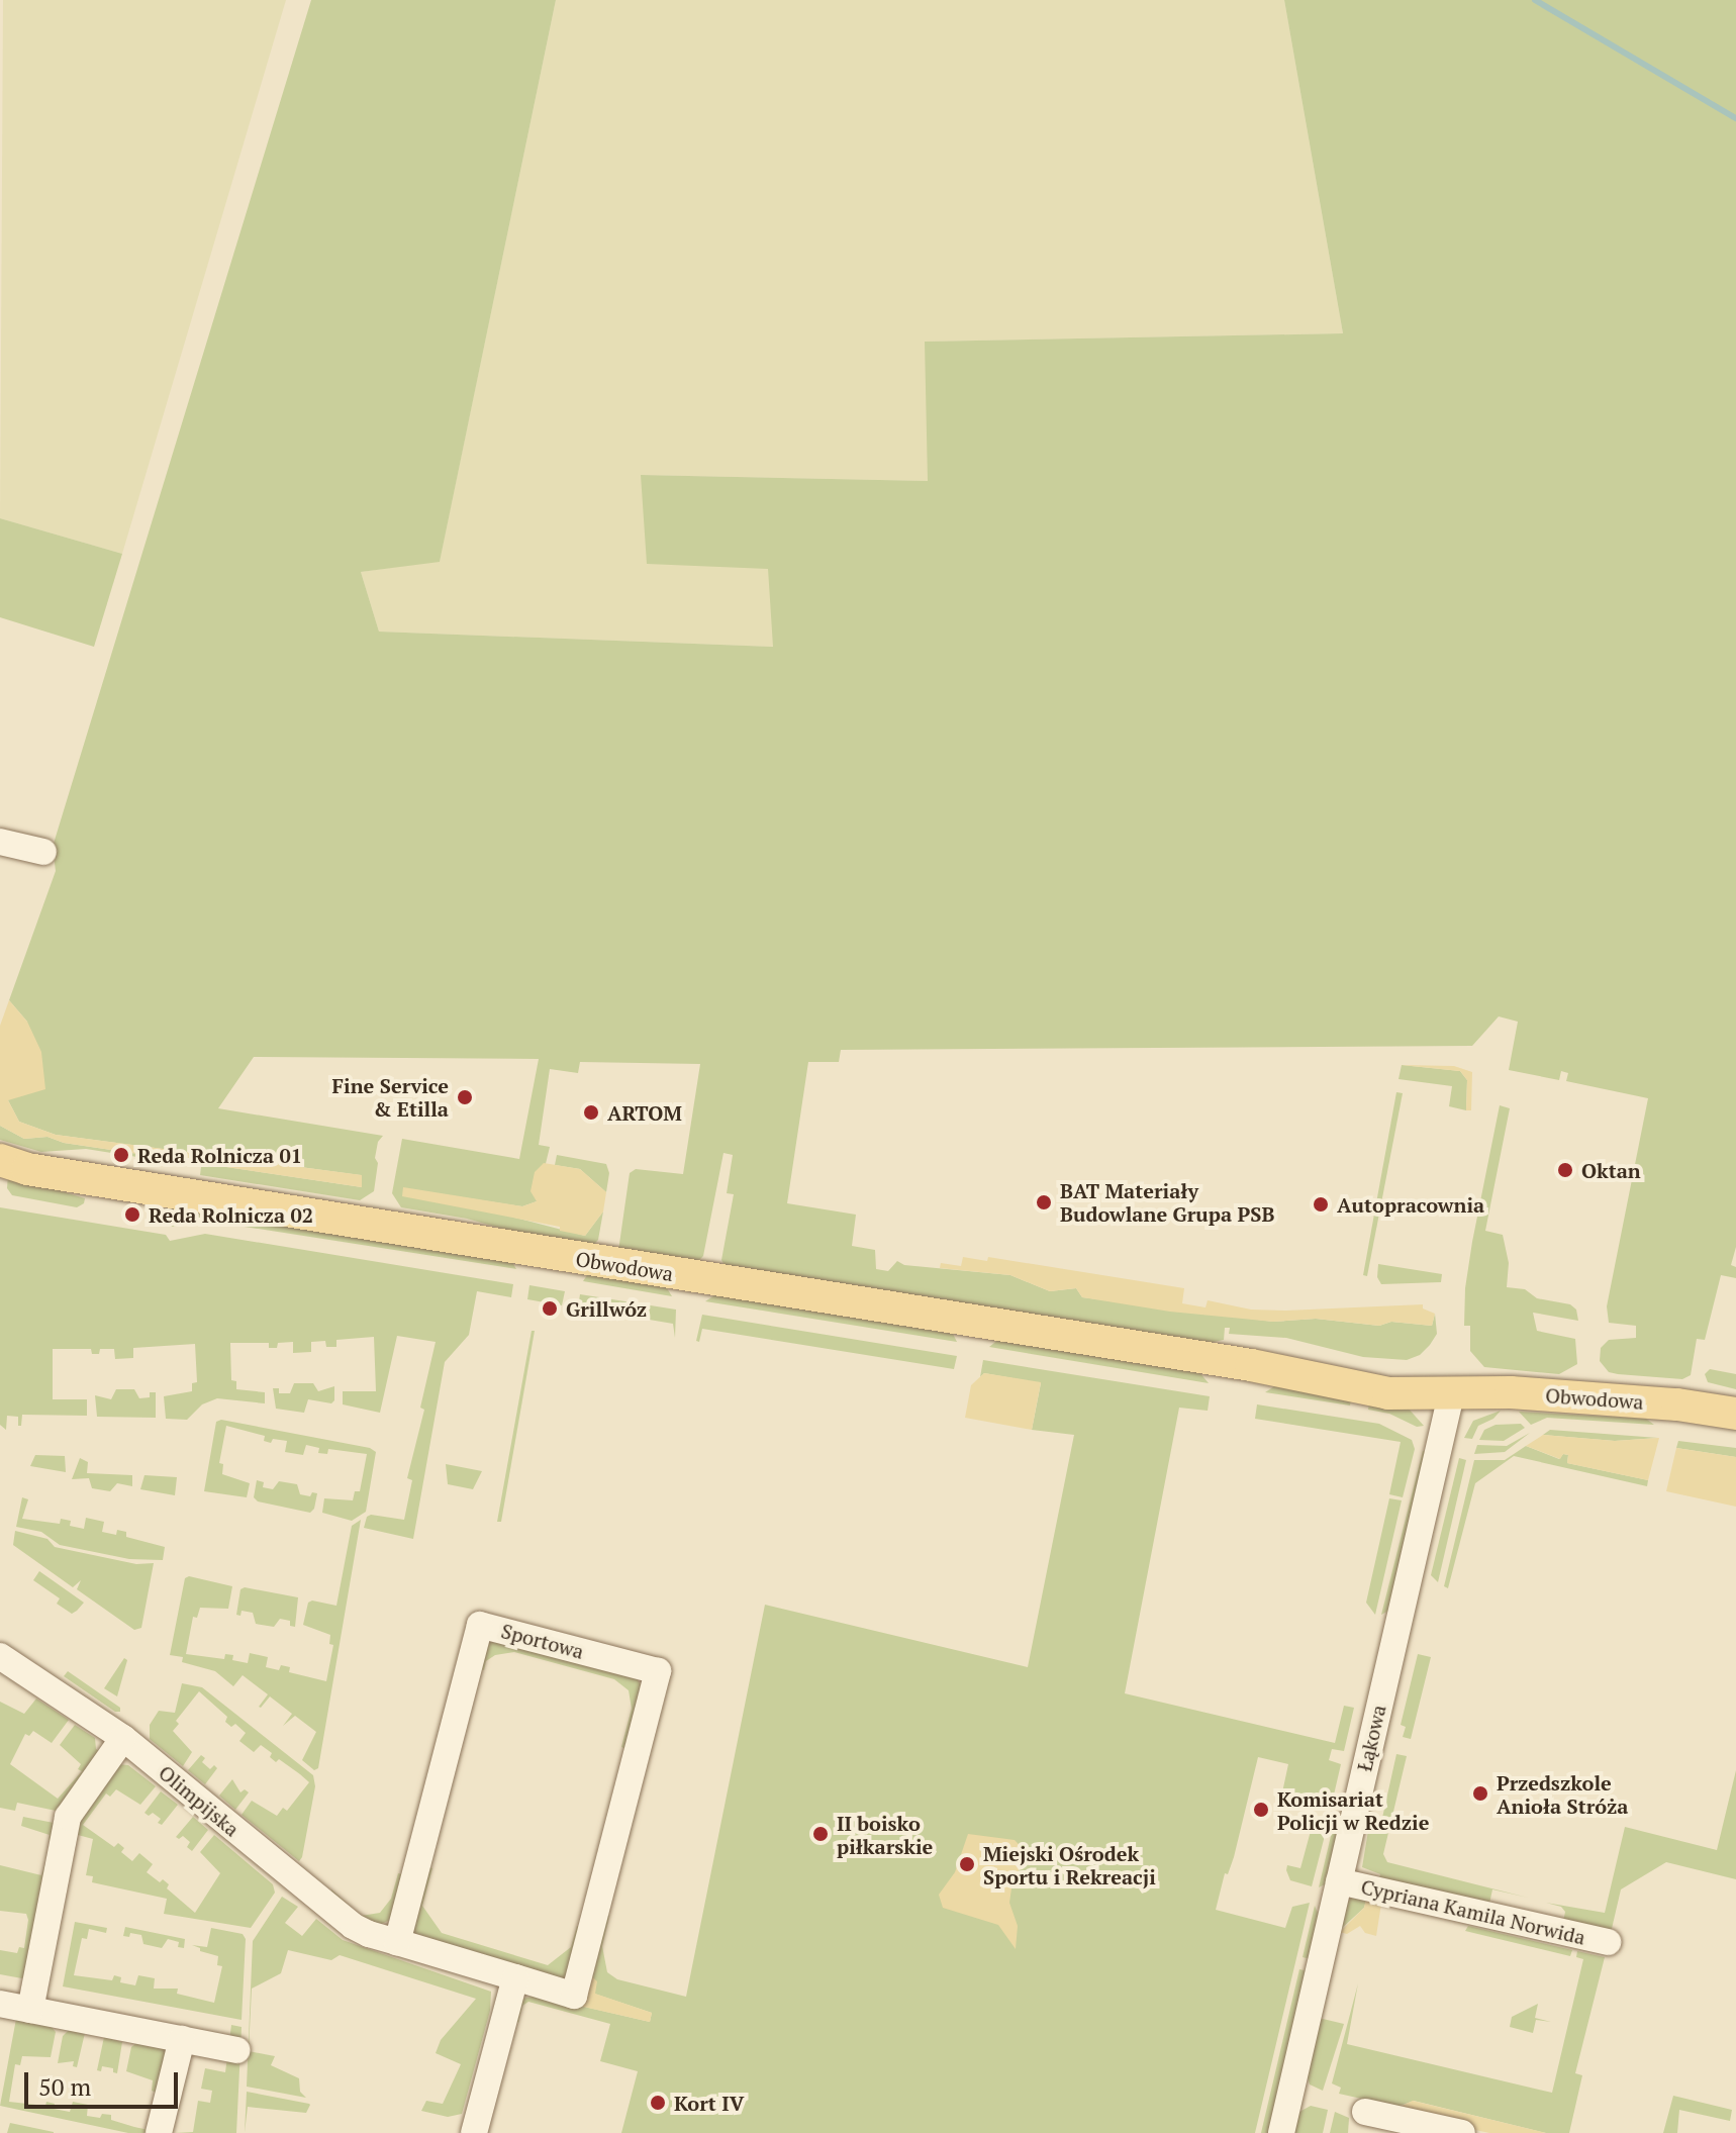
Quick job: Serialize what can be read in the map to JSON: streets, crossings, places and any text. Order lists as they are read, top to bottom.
{
  "streets": {
    "main road": ["Obwodowa"],
    "street": [
      "Sportowa",
      "Łąkowa",
      "Olimpijska",
      "Cypriana Kamila Norwida"
    ]
  },
  "crossings": [
    ["Obwodowa", "Łąkowa"],
    ["Sportowa", "Olimpijska"],
    ["Łąkowa", "Cypriana Kamila Norwida"]
  ],
  "places": [
    "Fine Service & Etilla",
    "ARTOM",
    "Reda Rolnicza 01",
    "Oktan",
    "BAT Materiały Budowlane Grupa PSB",
    "Autopracownia",
    "Reda Rolnicza 02",
    "Grillwóz",
    "Przedszkole Anioła Stróża",
    "Komisariat Policji w Redzie",
    "II boisko piłkarskie",
    "Miejski Ośrodek Sportu i Rekreacji",
    "Kort IV"
  ],
  "scale_bar": "50 m"
}
